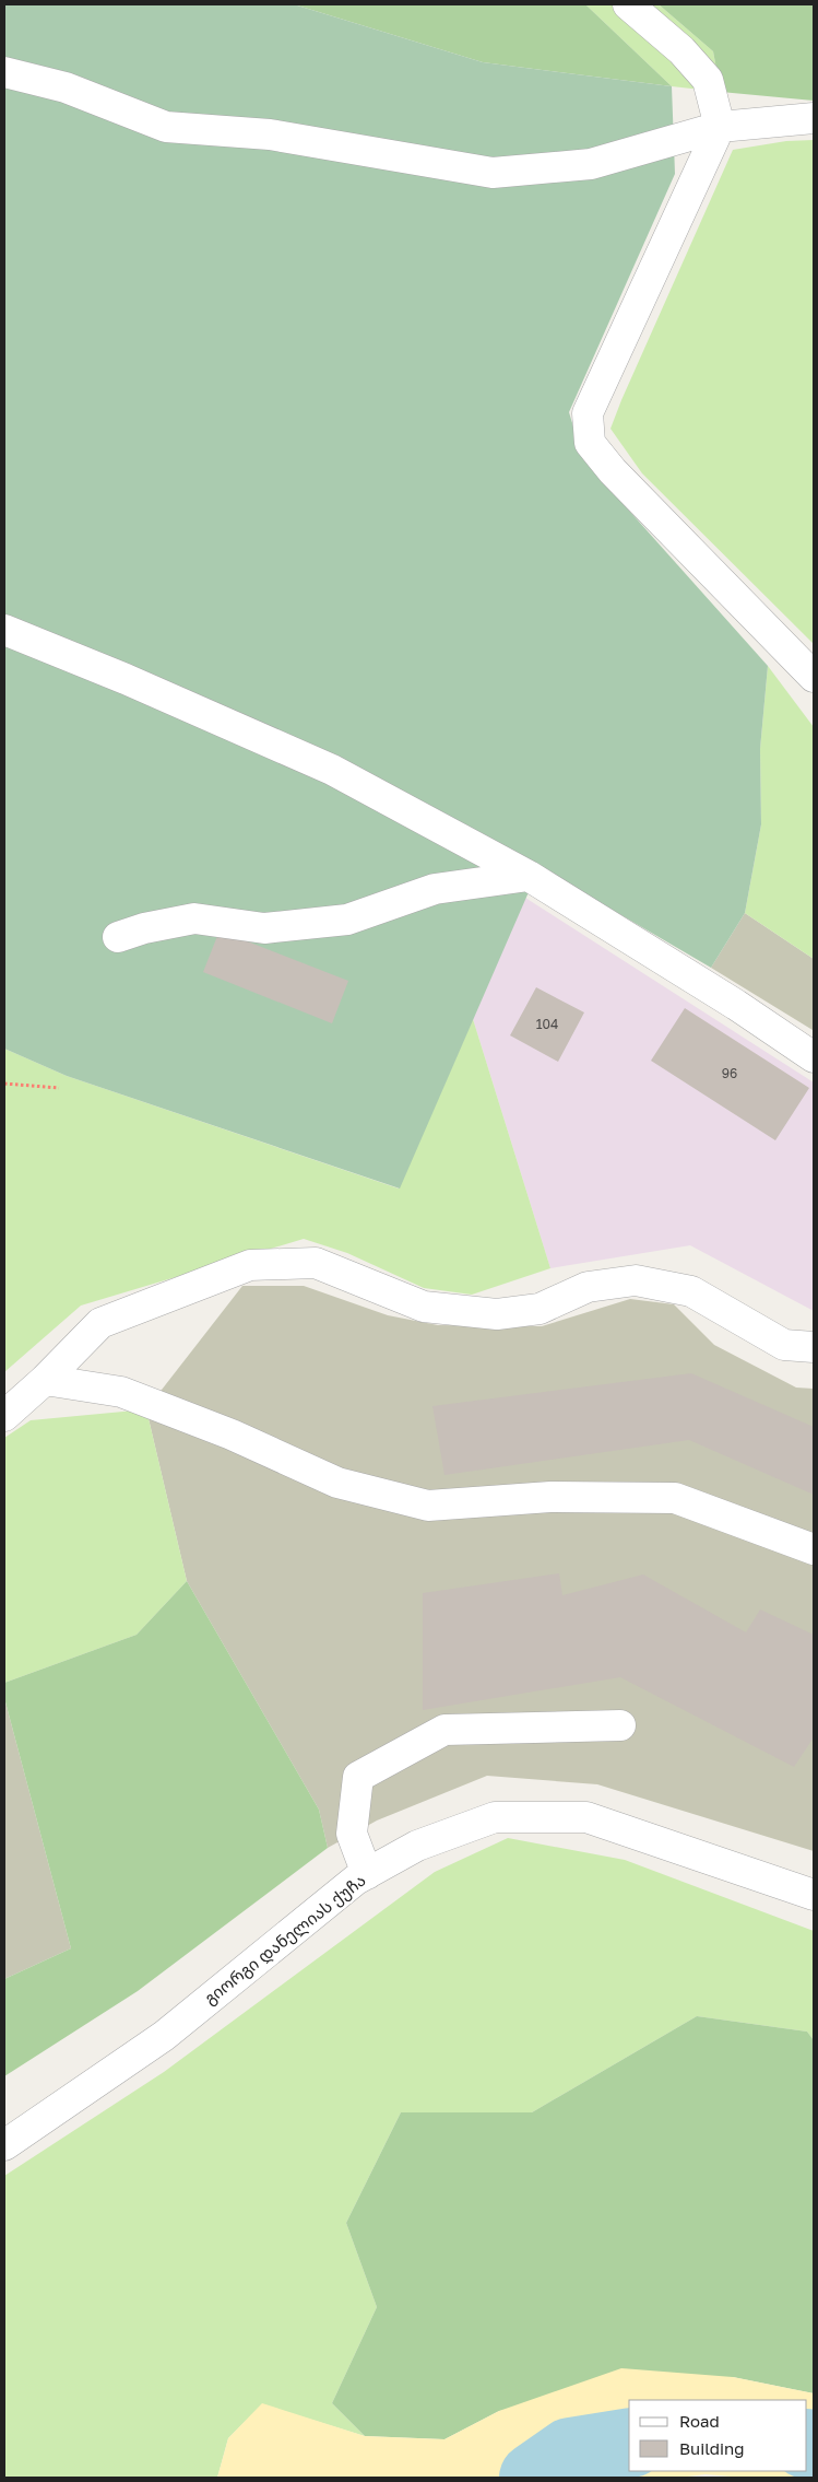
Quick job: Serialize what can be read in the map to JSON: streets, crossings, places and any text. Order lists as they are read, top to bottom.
{
  "streets": {
    "street": ["გიორგი დანელიას ქუჩა"]
  },
  "house_numbers": ["104", "96"],
  "legend": ["Road", "Building"]
}
